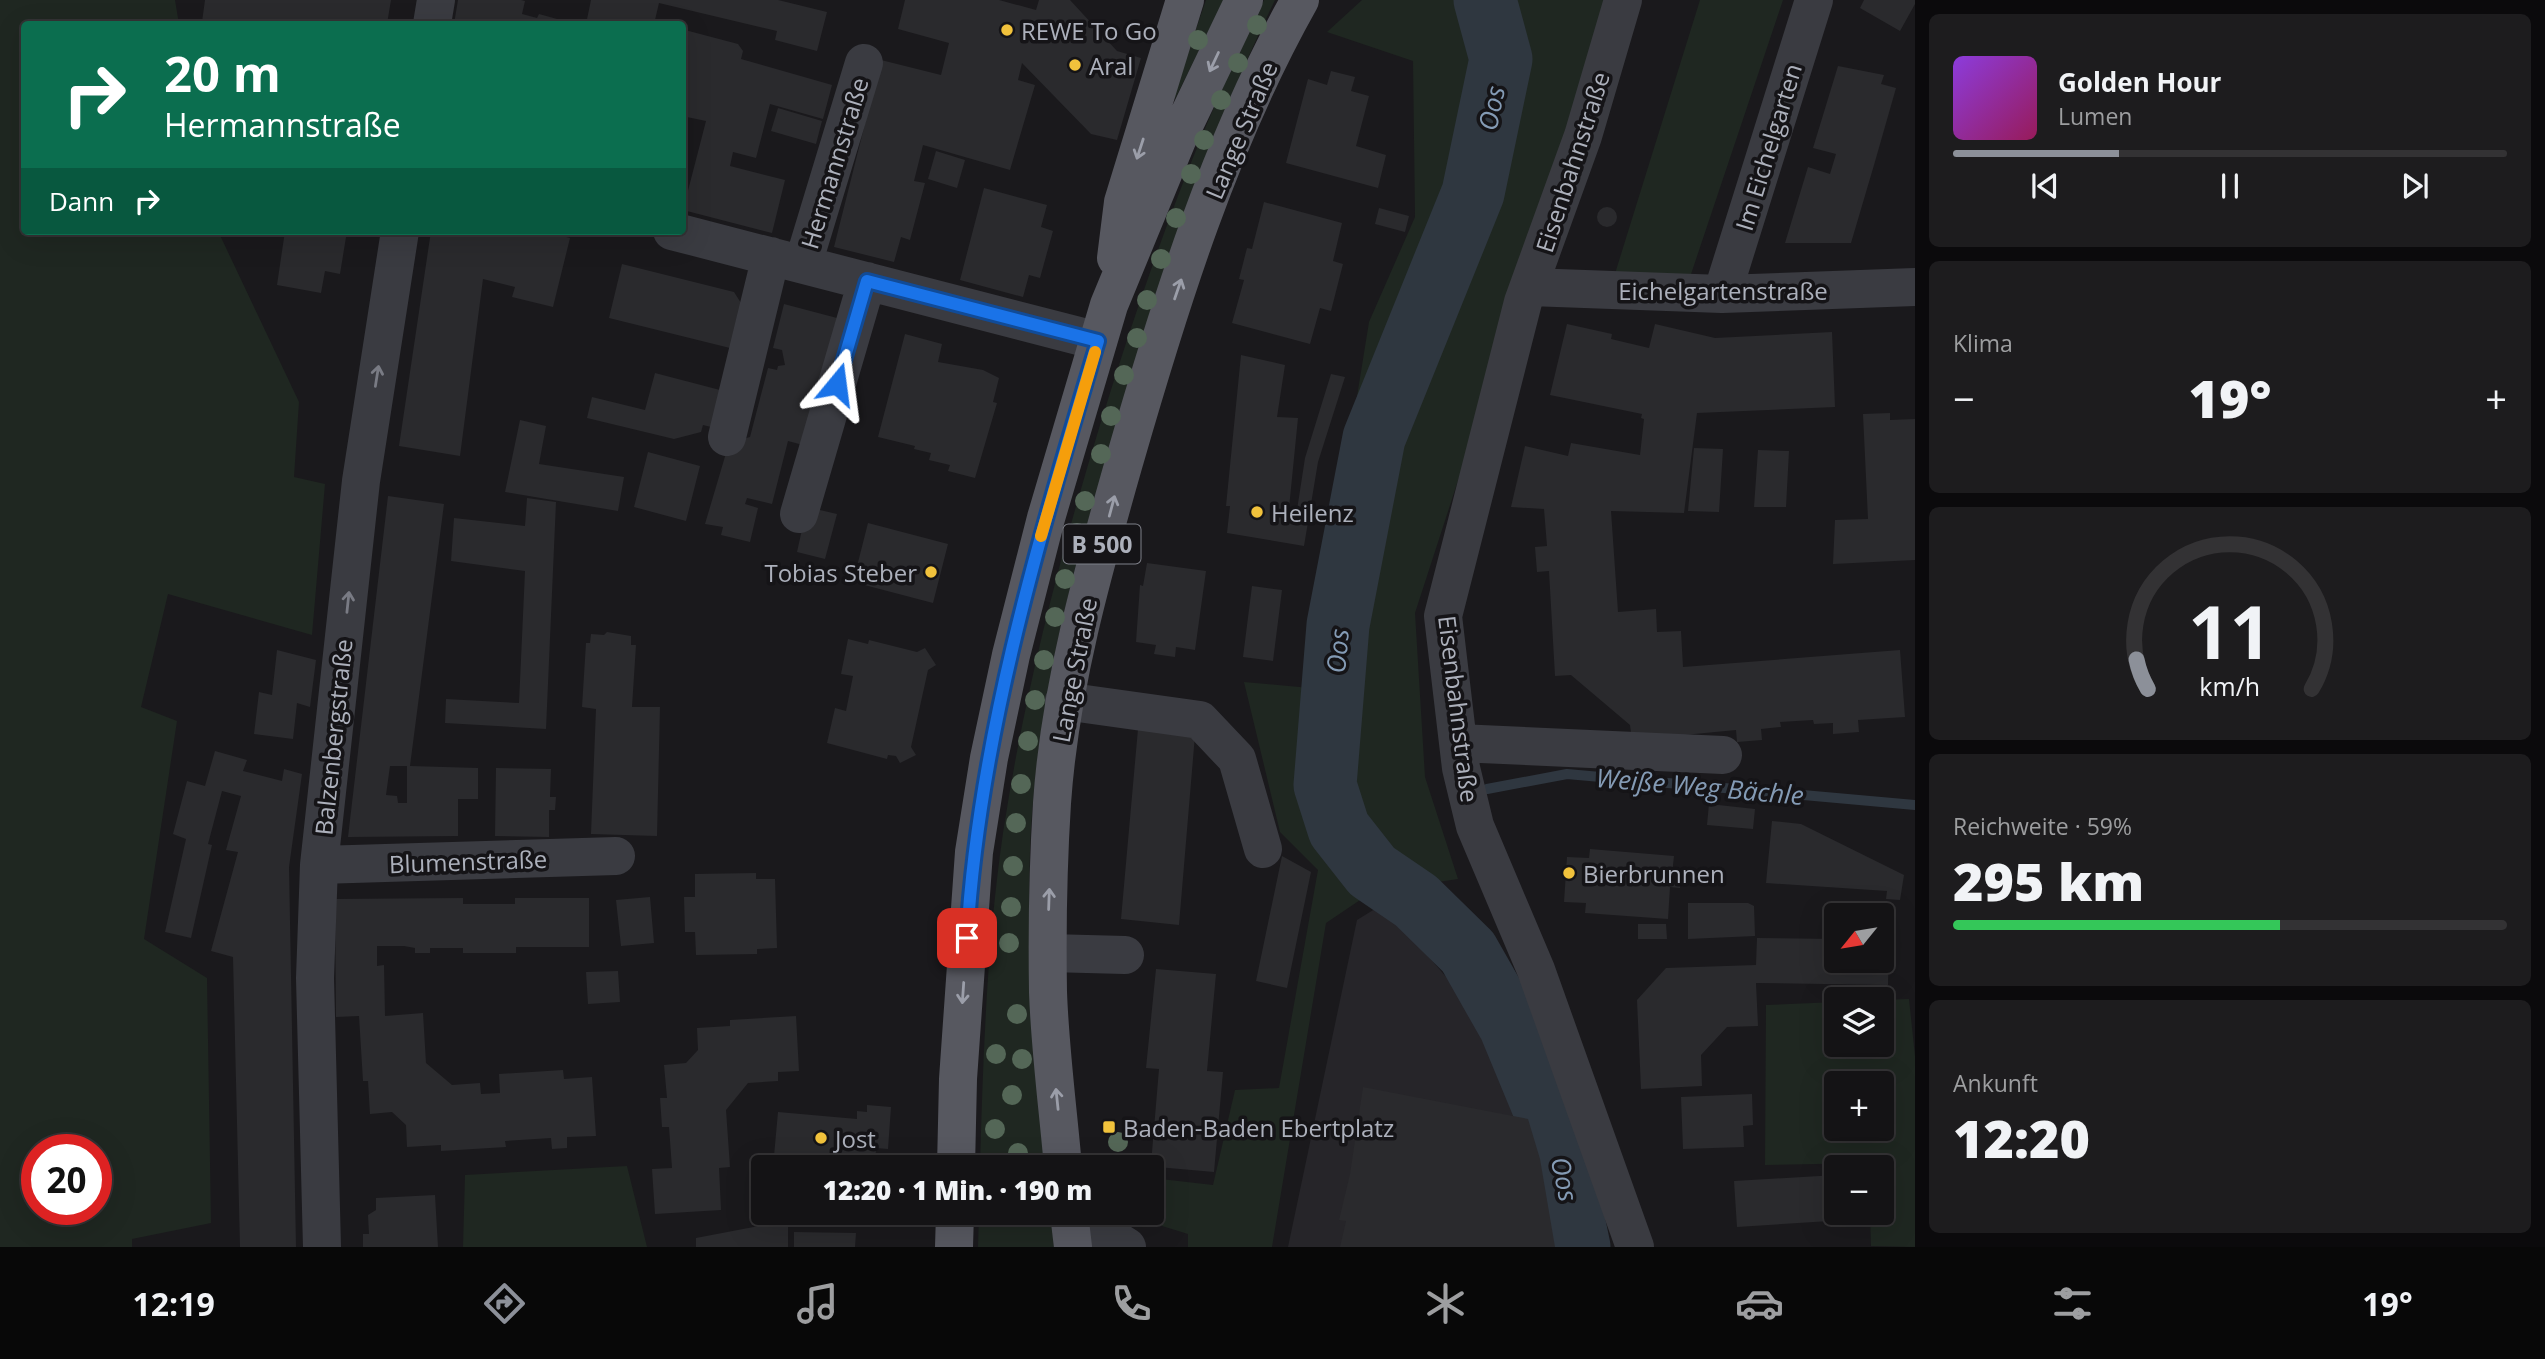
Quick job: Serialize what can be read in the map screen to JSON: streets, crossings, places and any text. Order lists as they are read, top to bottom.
{
  "streets": {
    "main road": ["Lange Straße", "B 500"],
    "street": [
      "Im Eichelgarten",
      "Eisenbahnstraße",
      "Hermannstraße",
      "Eichelgartenstraße",
      "Balzenbergstraße",
      "Blumenstraße"
    ]
  },
  "crossings": [
    ["Lange Straße", "Hermannstraße"],
    ["Im Eichelgarten", "Eichelgartenstraße"],
    ["Eisenbahnstraße", "Eichelgartenstraße"],
    ["Balzenbergstraße", "Blumenstraße"]
  ],
  "one_way": ["Balzenbergstraße"],
  "water": ["Oos", "Weiße Weg Bächle"],
  "places": {
    "other": [
      "REWE To Go",
      "Aral",
      "Heilenz",
      "Tobias Steber",
      "Bierbrunnen",
      "Jost"
    ],
    "transit": ["Baden-Baden Ebertplatz"]
  },
  "north": "bottom left",
  "page": {
    "turn": ["20 m", "Hermannstraße"],
    "song": ["Golden Hour", "Lumen"],
    "then": "Dann",
    "tile": [
      "Klima",
      ["Reichweite · 59%", "295 km"],
      ["Ankunft", "12:20"]
    ],
    "heat": ["−", "19°", "+"],
    "map_buttons": ["+", "−"],
    "limit": "20",
    "trip": "12:20 · 1 Min. · 190 m",
    "tabs": ["12:19", "19°"],
    "gauge": ["11", "km/h"]
  }
}
